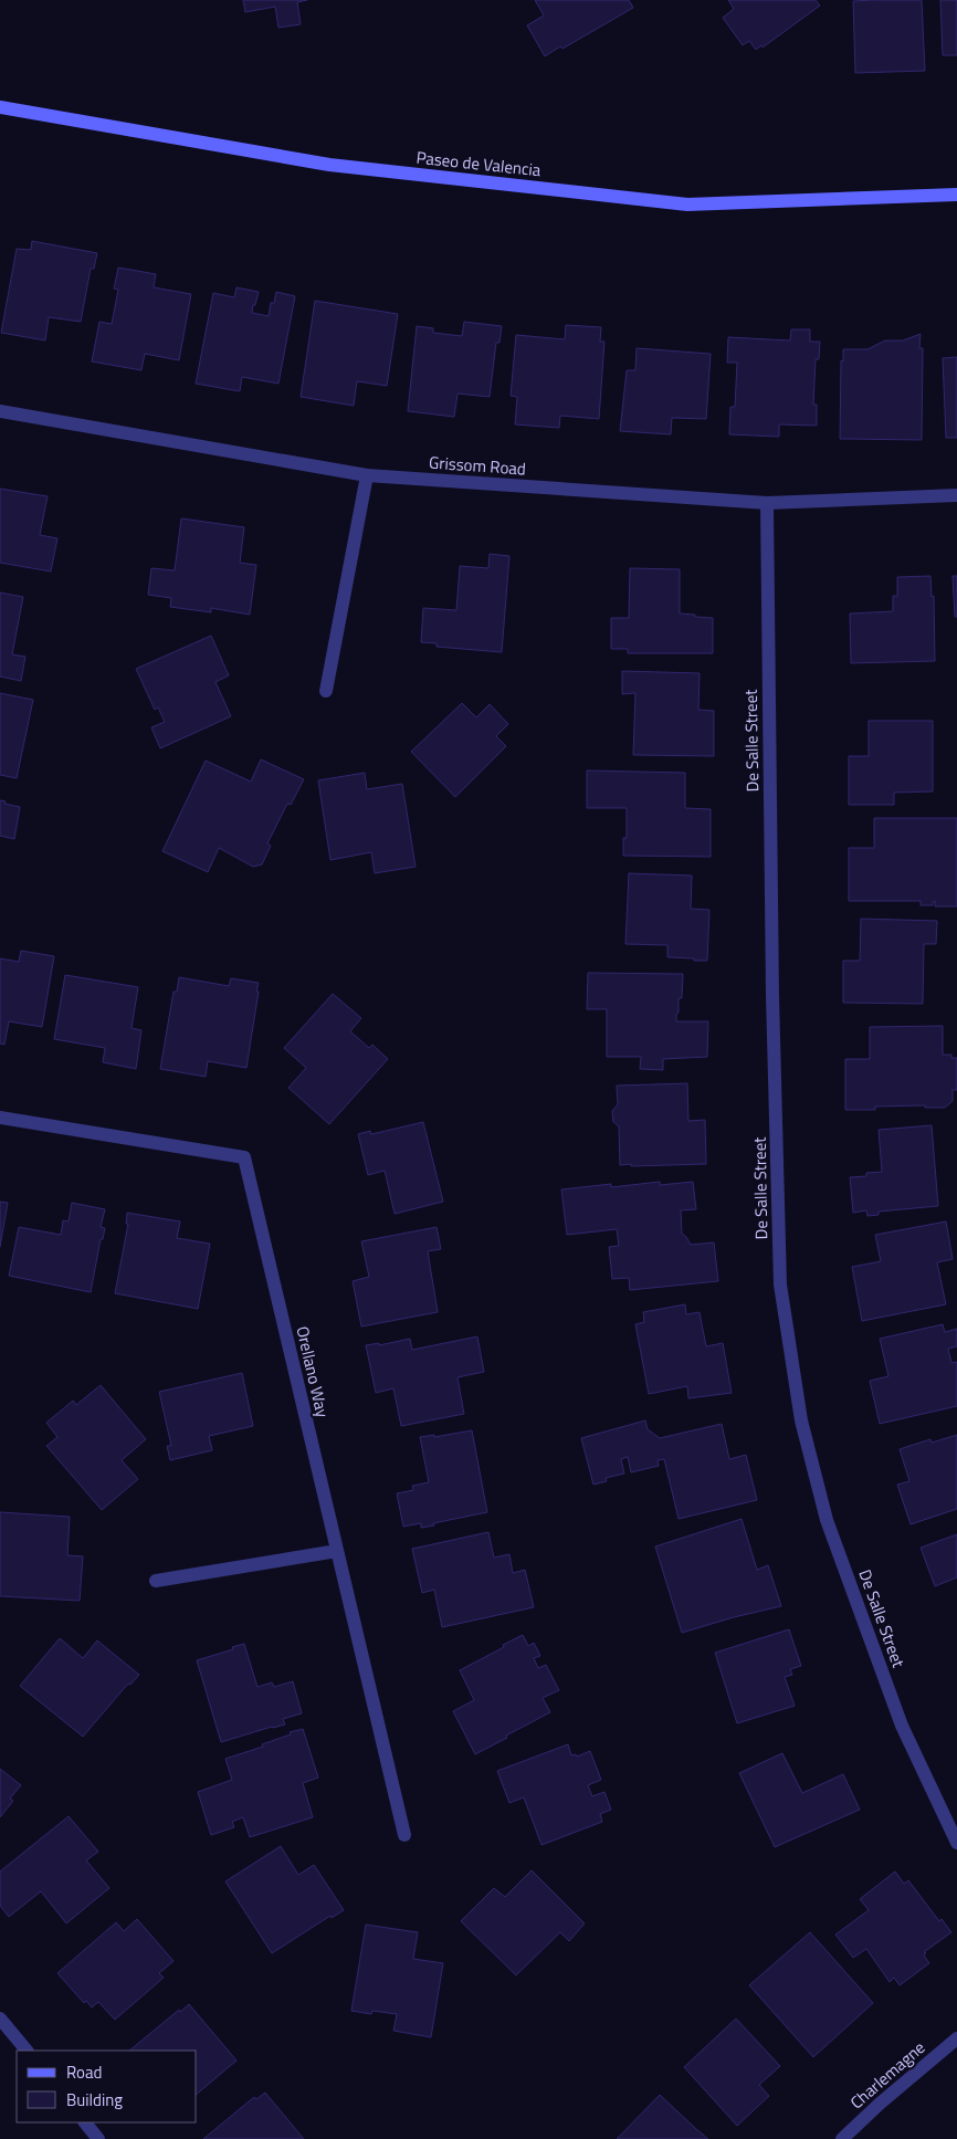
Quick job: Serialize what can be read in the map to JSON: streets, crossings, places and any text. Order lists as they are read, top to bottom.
{
  "streets": {
    "main road": ["Paseo de Valencia"],
    "street": [
      "Grissom Road",
      "De Salle Street",
      "Orellano Way",
      "Charlemagne"
    ]
  },
  "crossings": [
    ["Grissom Road", "De Salle Street"]
  ],
  "legend": ["Road", "Building"]
}
